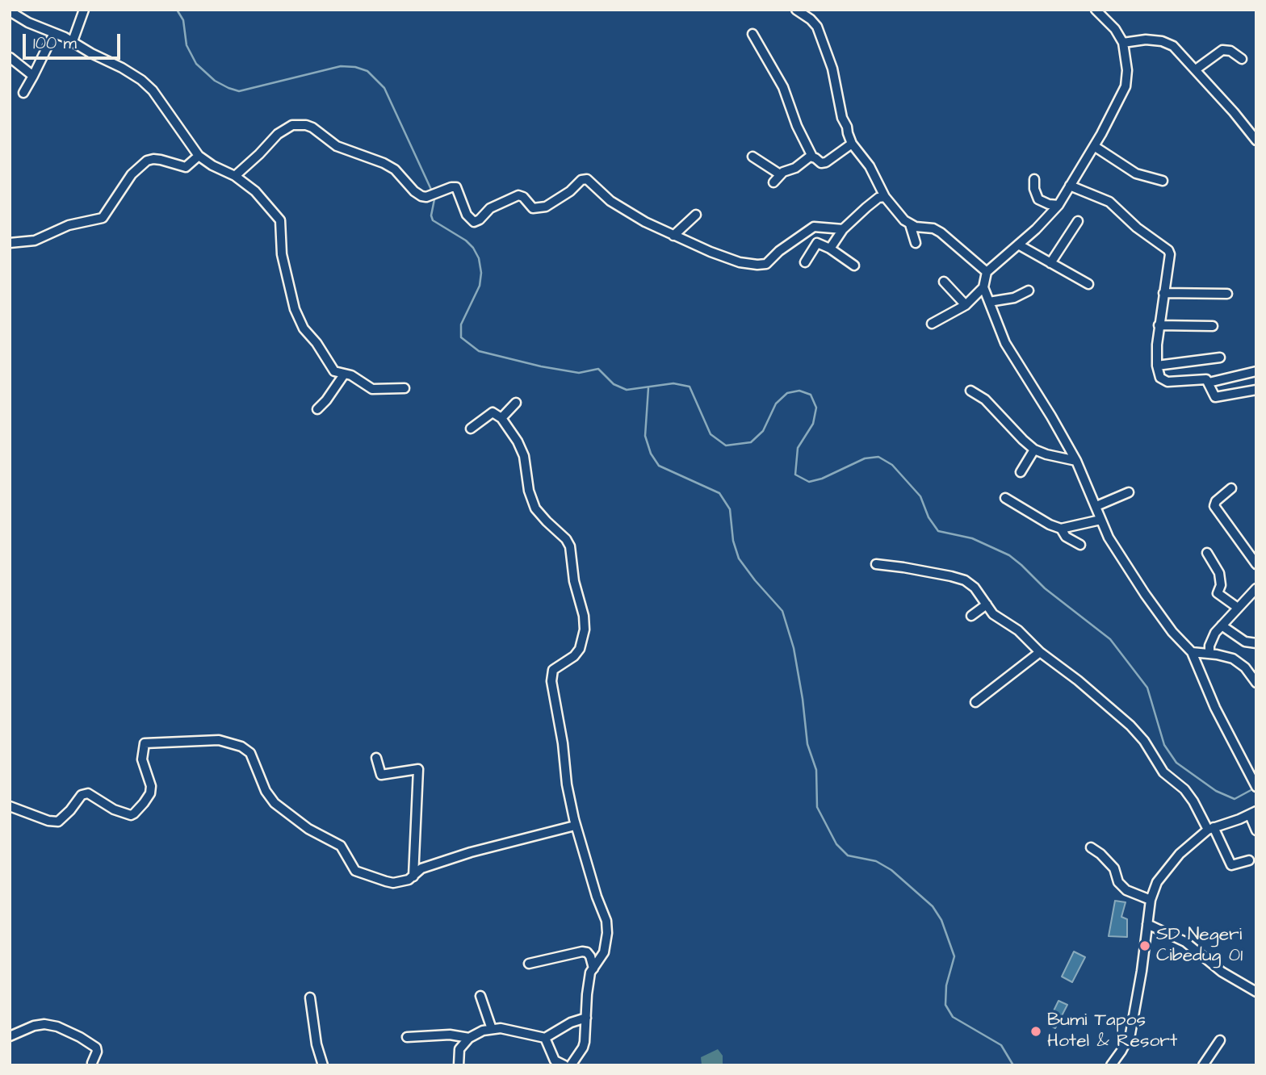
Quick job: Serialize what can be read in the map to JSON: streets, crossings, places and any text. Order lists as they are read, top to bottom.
{
  "places": ["SD Negeri Cibedug 01", "Bumi Tapos Hotel & Resort"],
  "scale_bar": "100 m"
}
